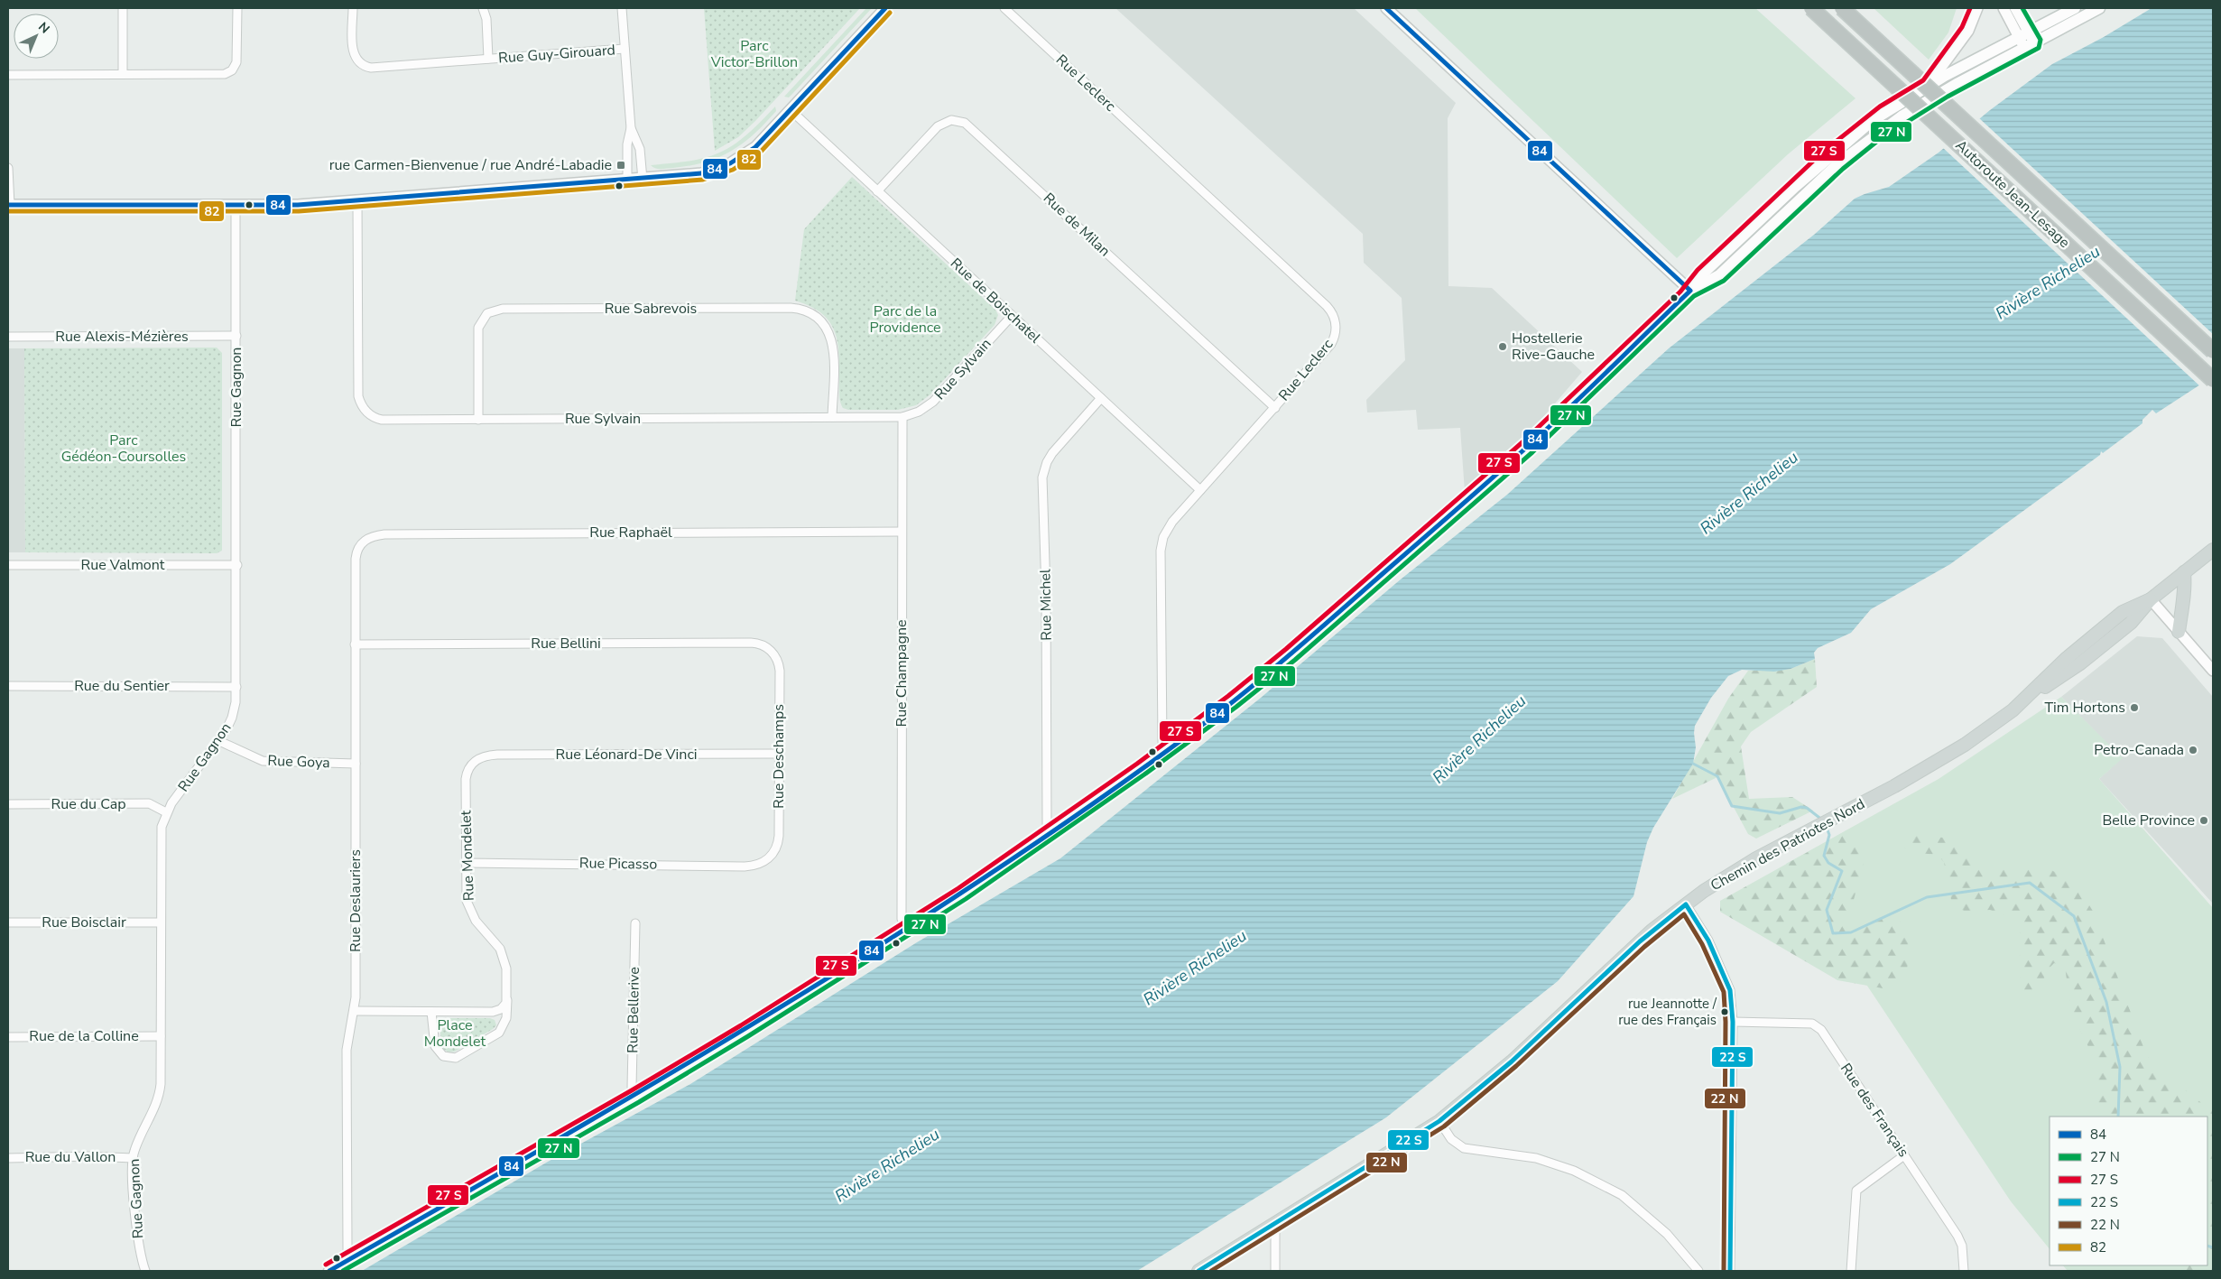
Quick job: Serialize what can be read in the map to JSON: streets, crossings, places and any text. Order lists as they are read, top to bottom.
{
  "streets": {
    "highway": ["Autoroute Jean-Lesage"],
    "main road": ["Chemin des Patriotes Nord"],
    "street": [
      "Rue Guy-Girouard",
      "Rue Leclerc",
      "Rue de Milan",
      "Rue de Boischatel",
      "Rue Sabrevois",
      "Rue Alexis-Mézières",
      "Rue Sylvain",
      "Rue Gagnon",
      "Rue Raphaël",
      "Rue Valmont",
      "Rue Michel",
      "Rue Bellini",
      "Rue Champagne",
      "Rue du Sentier",
      "Rue Léonard-De Vinci",
      "Rue Deschamps",
      "Rue Goya",
      "Rue du Cap",
      "Rue Mondelet",
      "Rue Picasso",
      "Rue Deslauriers",
      "Rue Boisclair",
      "Rue Bellerive",
      "Rue de la Colline",
      "Rue des Français",
      "Rue du Vallon"
    ]
  },
  "crossings": [
    ["Rue Leclerc", "Rue de Milan"],
    ["Rue Leclerc", "Rue de Boischatel"],
    ["Rue de Milan", "Rue de Boischatel"],
    ["Rue de Boischatel", "Rue Sylvain"],
    ["Rue de Boischatel", "Rue Michel"],
    ["Rue Sabrevois", "Rue Sylvain"],
    ["Rue Alexis-Mézières", "Rue Gagnon"],
    ["Rue Sylvain", "Rue Champagne"],
    ["Rue Gagnon", "Rue Valmont"],
    ["Rue Gagnon", "Rue du Sentier"],
    ["Rue Gagnon", "Rue Goya"],
    ["Rue Gagnon", "Rue du Cap"],
    ["Rue Gagnon", "Rue Boisclair"],
    ["Rue Gagnon", "Rue de la Colline"],
    ["Rue Gagnon", "Rue du Vallon"],
    ["Rue Raphaël", "Rue Champagne"],
    ["Rue Raphaël", "Rue Deslauriers"],
    ["Rue Bellini", "Rue Deschamps"],
    ["Rue Bellini", "Rue Deslauriers"],
    ["Rue Léonard-De Vinci", "Rue Deschamps"],
    ["Rue Léonard-De Vinci", "Rue Mondelet"],
    ["Rue Deschamps", "Rue Picasso"],
    ["Rue Goya", "Rue Deslauriers"],
    ["Rue Mondelet", "Rue Picasso"]
  ],
  "water": ["Rivière Richelieu"],
  "parks": [
    "Parc Victor-Brillon",
    "Parc de la Providence",
    "Parc Gédéon-Coursolles",
    "Place Mondelet"
  ],
  "places": {
    "transit": ["rue Carmen-Bienvenue / rue André-Labadie"],
    "other": [
      "Hostellerie Rive-Gauche",
      "Tim Hortons",
      "Petro-Canada",
      "Belle Province",
      "rue Jeannotte / rue des Français"
    ]
  },
  "lines": ["transit line 84", "transit line 82"],
  "legend": [
    "84",
    "27 N",
    "27 S",
    "22 S",
    "22 N",
    "82"
  ],
  "north": "top right"
}
